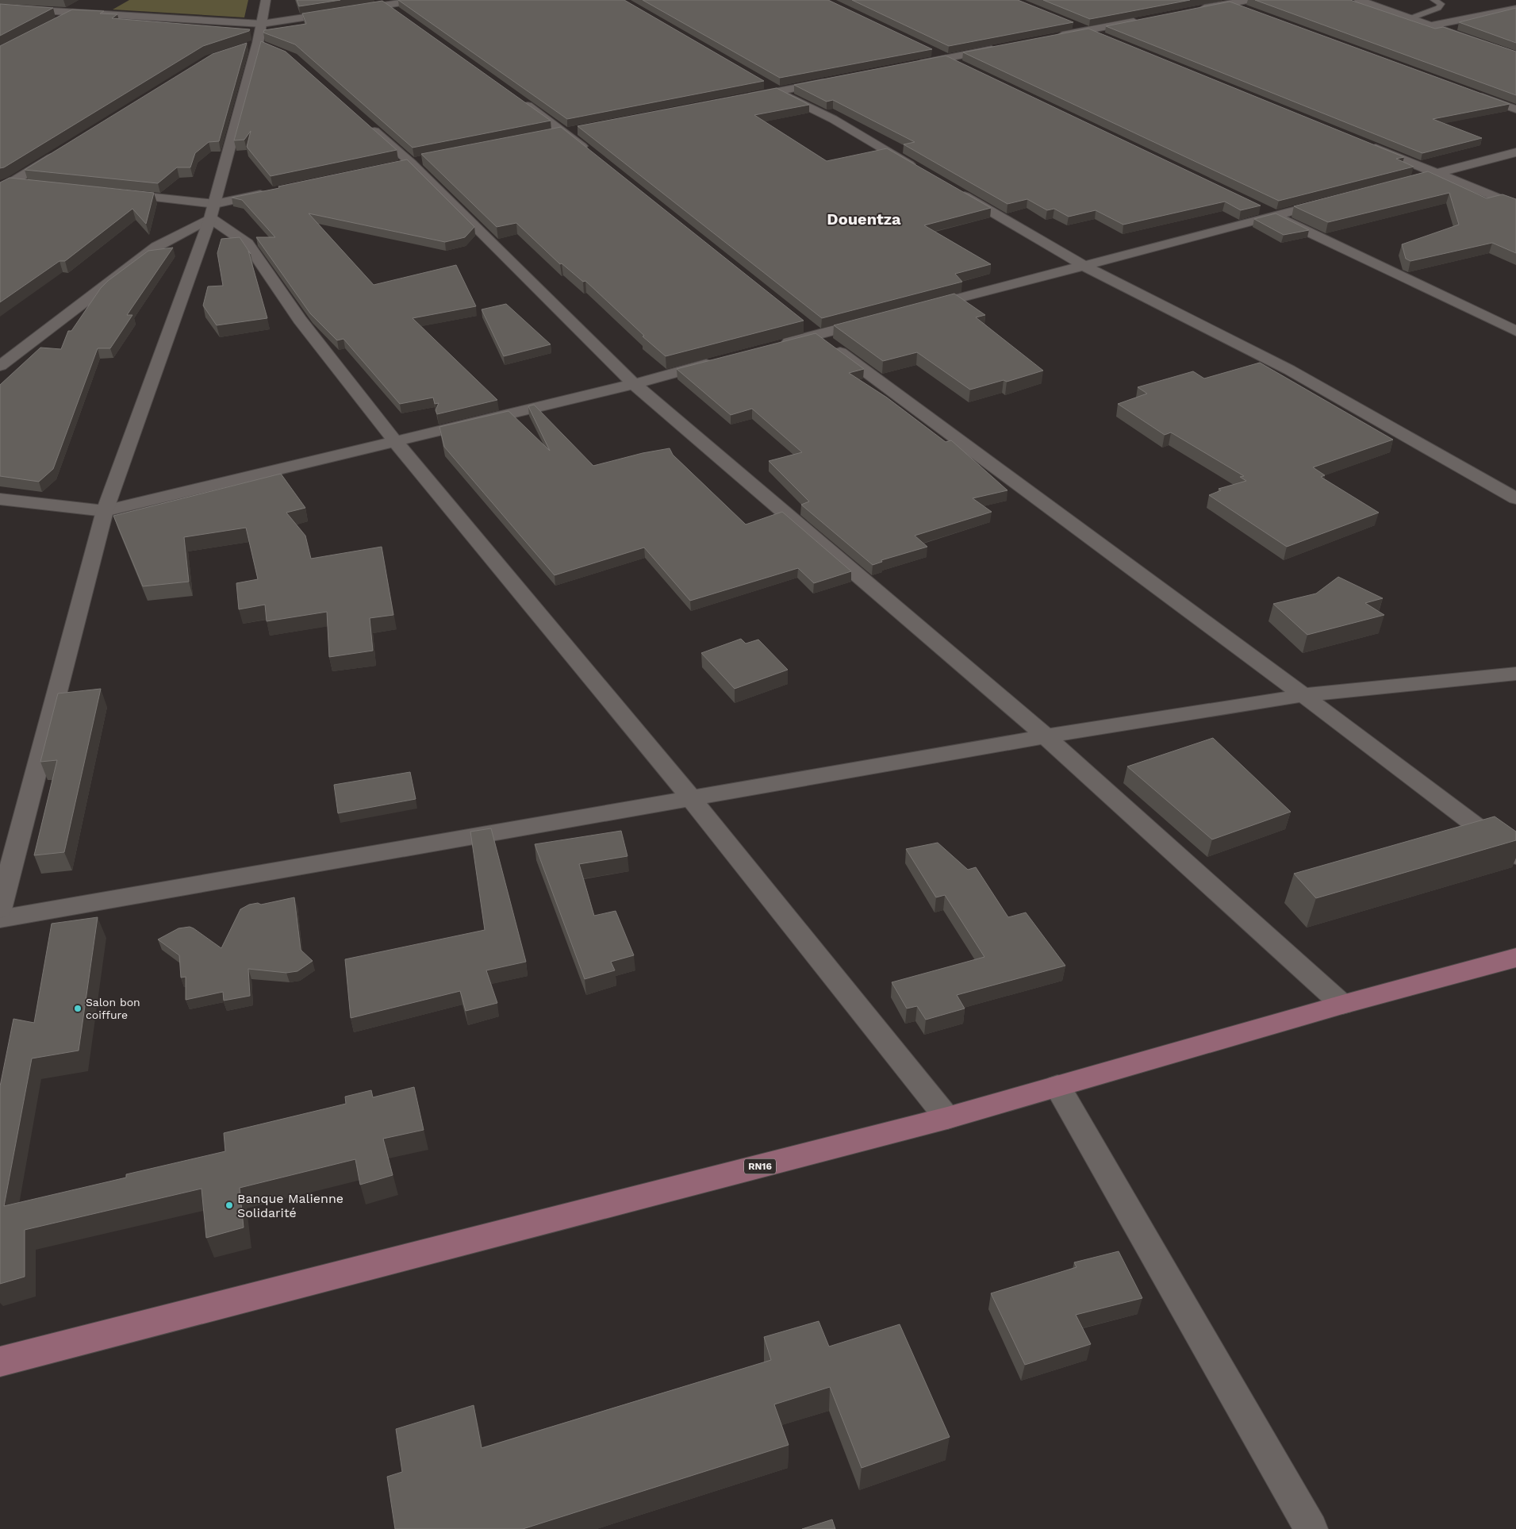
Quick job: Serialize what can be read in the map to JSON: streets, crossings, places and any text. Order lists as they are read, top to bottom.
{
  "streets": {
    "main road": ["RN16"]
  },
  "districts": ["Douentza"],
  "places": ["Salon bon coiffure", "Banque Malienne Solidarité"]
}
